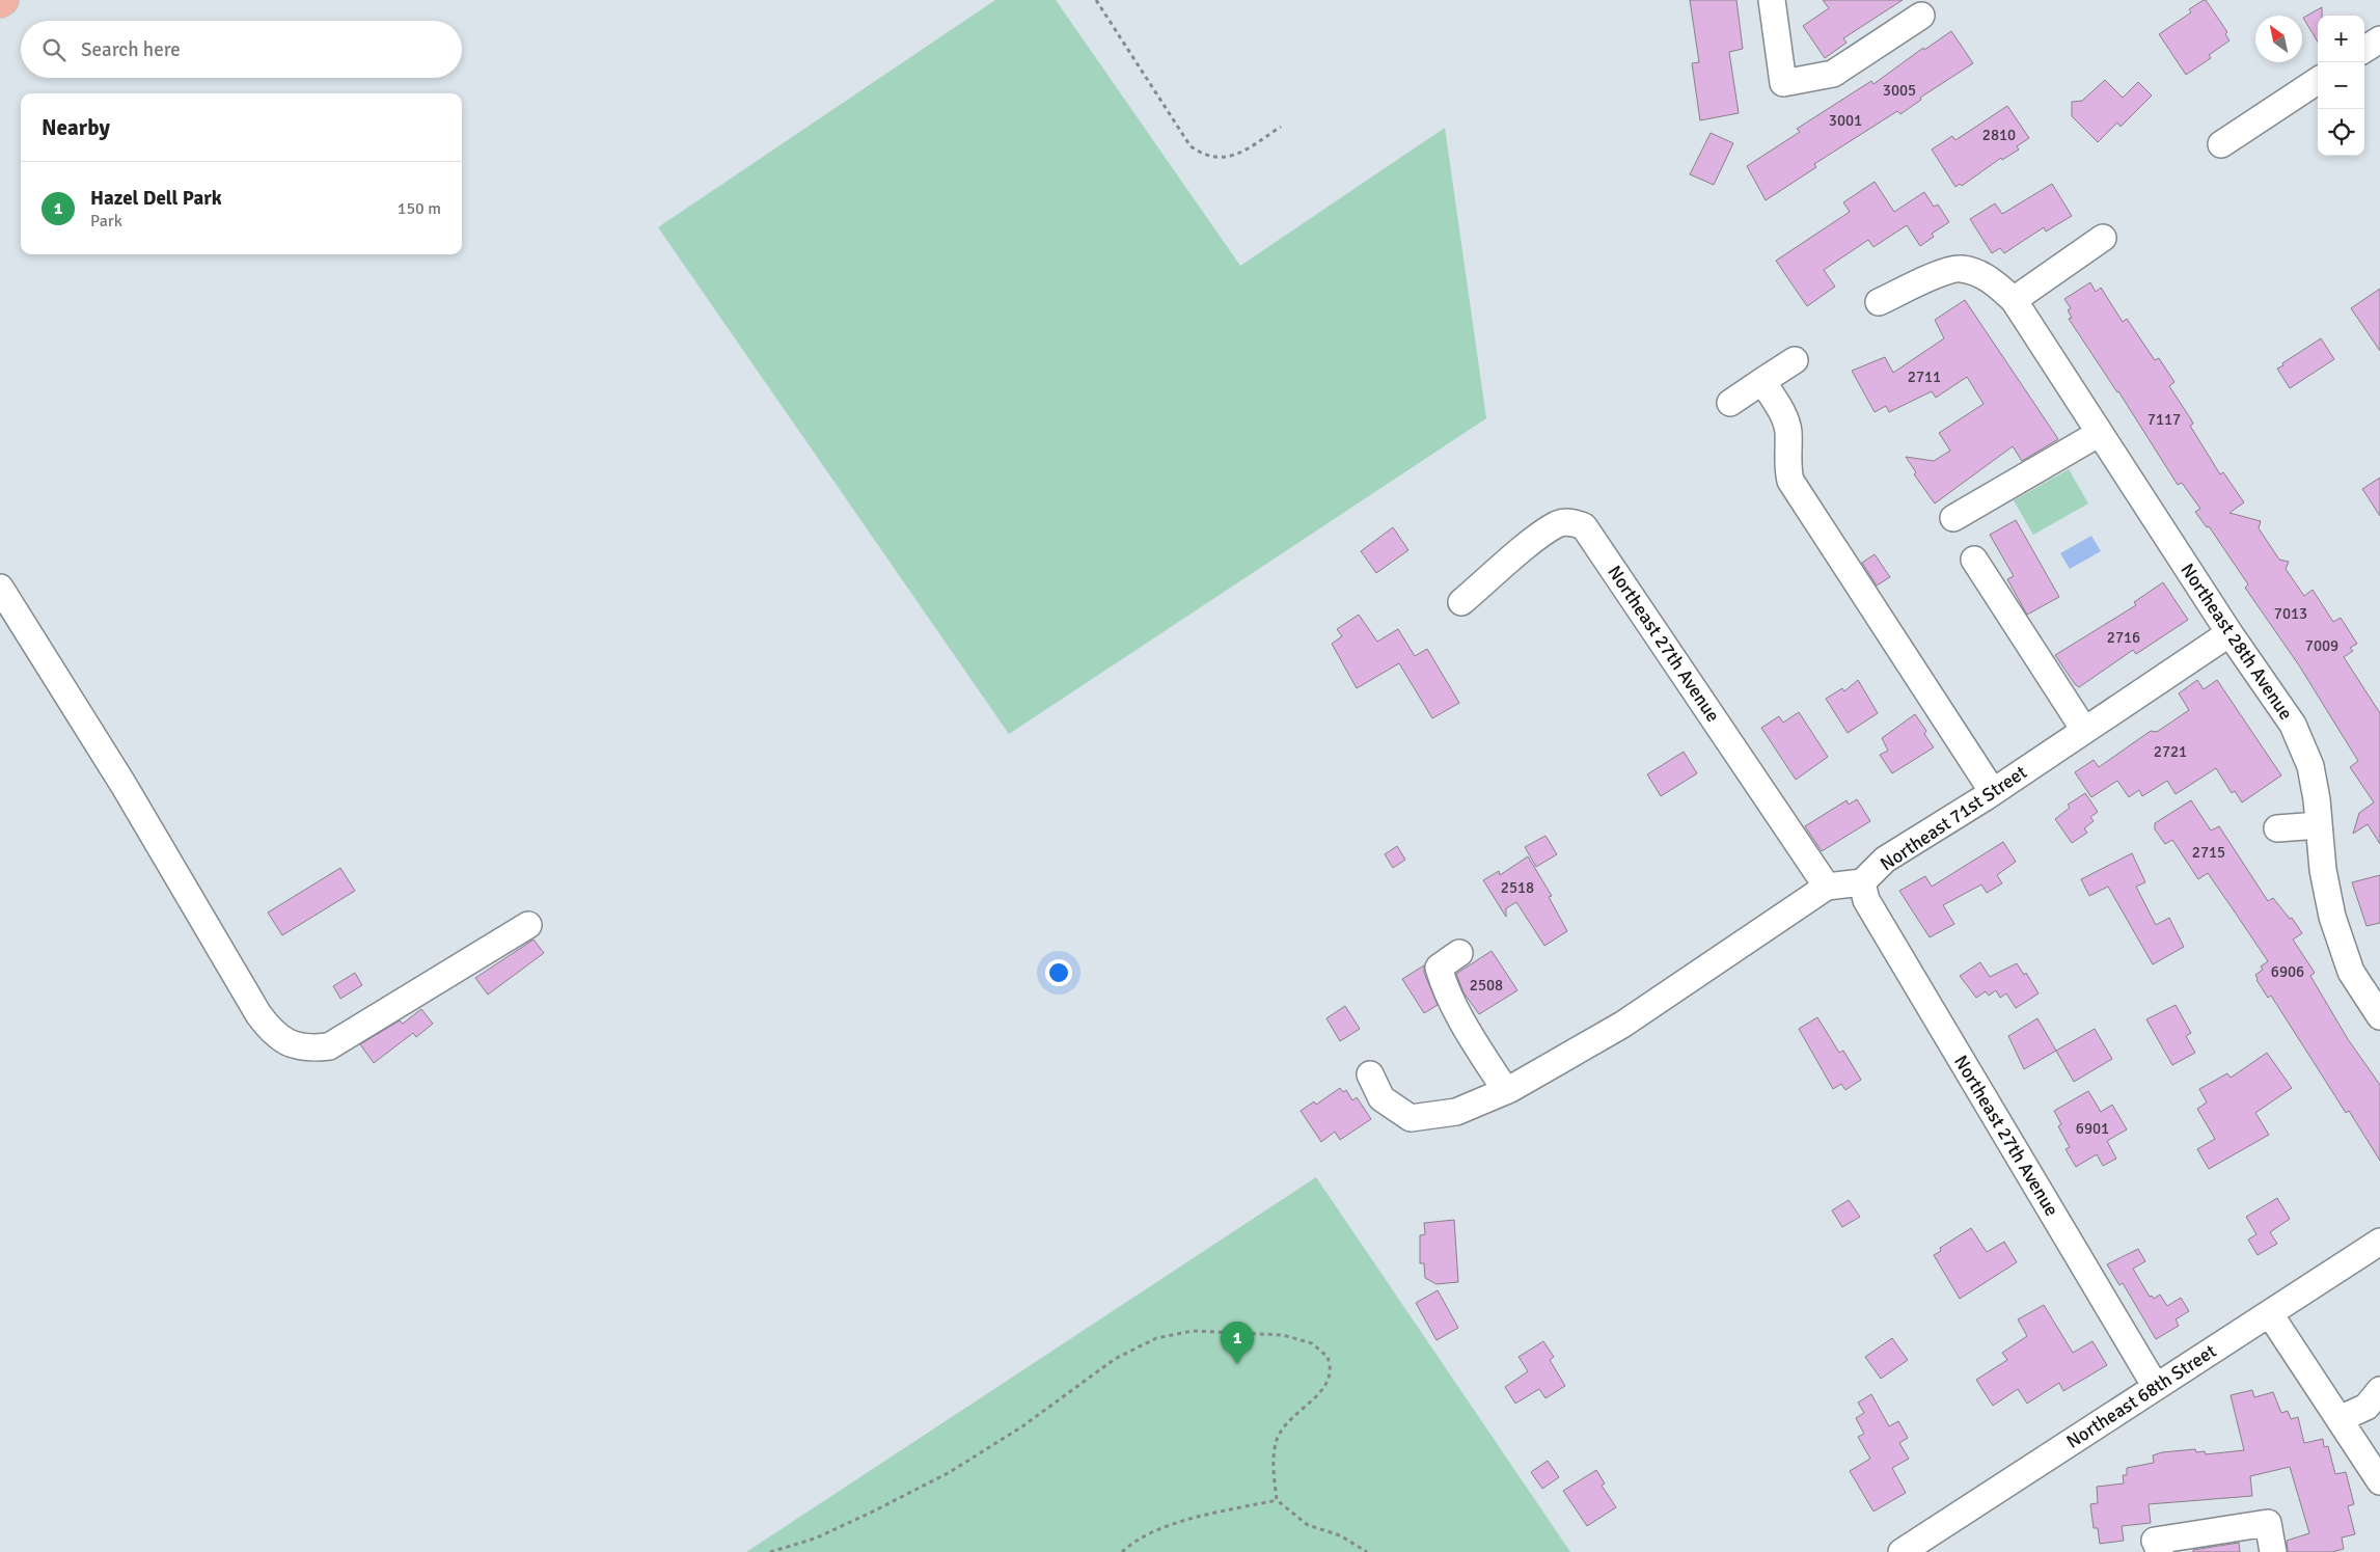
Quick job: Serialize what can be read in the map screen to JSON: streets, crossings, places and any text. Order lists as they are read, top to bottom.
{
  "streets": {
    "street": [
      "Northeast 28th Avenue",
      "Northeast 27th Avenue",
      "Northeast 71st Street",
      "Northeast 68th Street"
    ]
  },
  "crossings": [
    ["Northeast 28th Avenue", "Northeast 71st Street"],
    ["Northeast 27th Avenue", "Northeast 71st Street"],
    ["Northeast 27th Avenue", "Northeast 68th Street"]
  ],
  "house_numbers": [
    "3005",
    "3001",
    "2810",
    "2711",
    "7117",
    "7013",
    "2716",
    "7009",
    "2721",
    "2715",
    "2518",
    "6906",
    "2508",
    "6901"
  ],
  "north": "top left",
  "page": {
    "map_buttons": ["+", "−"],
    "search": "Search here",
    "heading": "Nearby",
    "list": [
      {
        "mark": "1",
        "name": "Hazel Dell Park",
        "note": "Park",
        "value": "150 m"
      }
    ],
    "pins": "1"
  }
}
